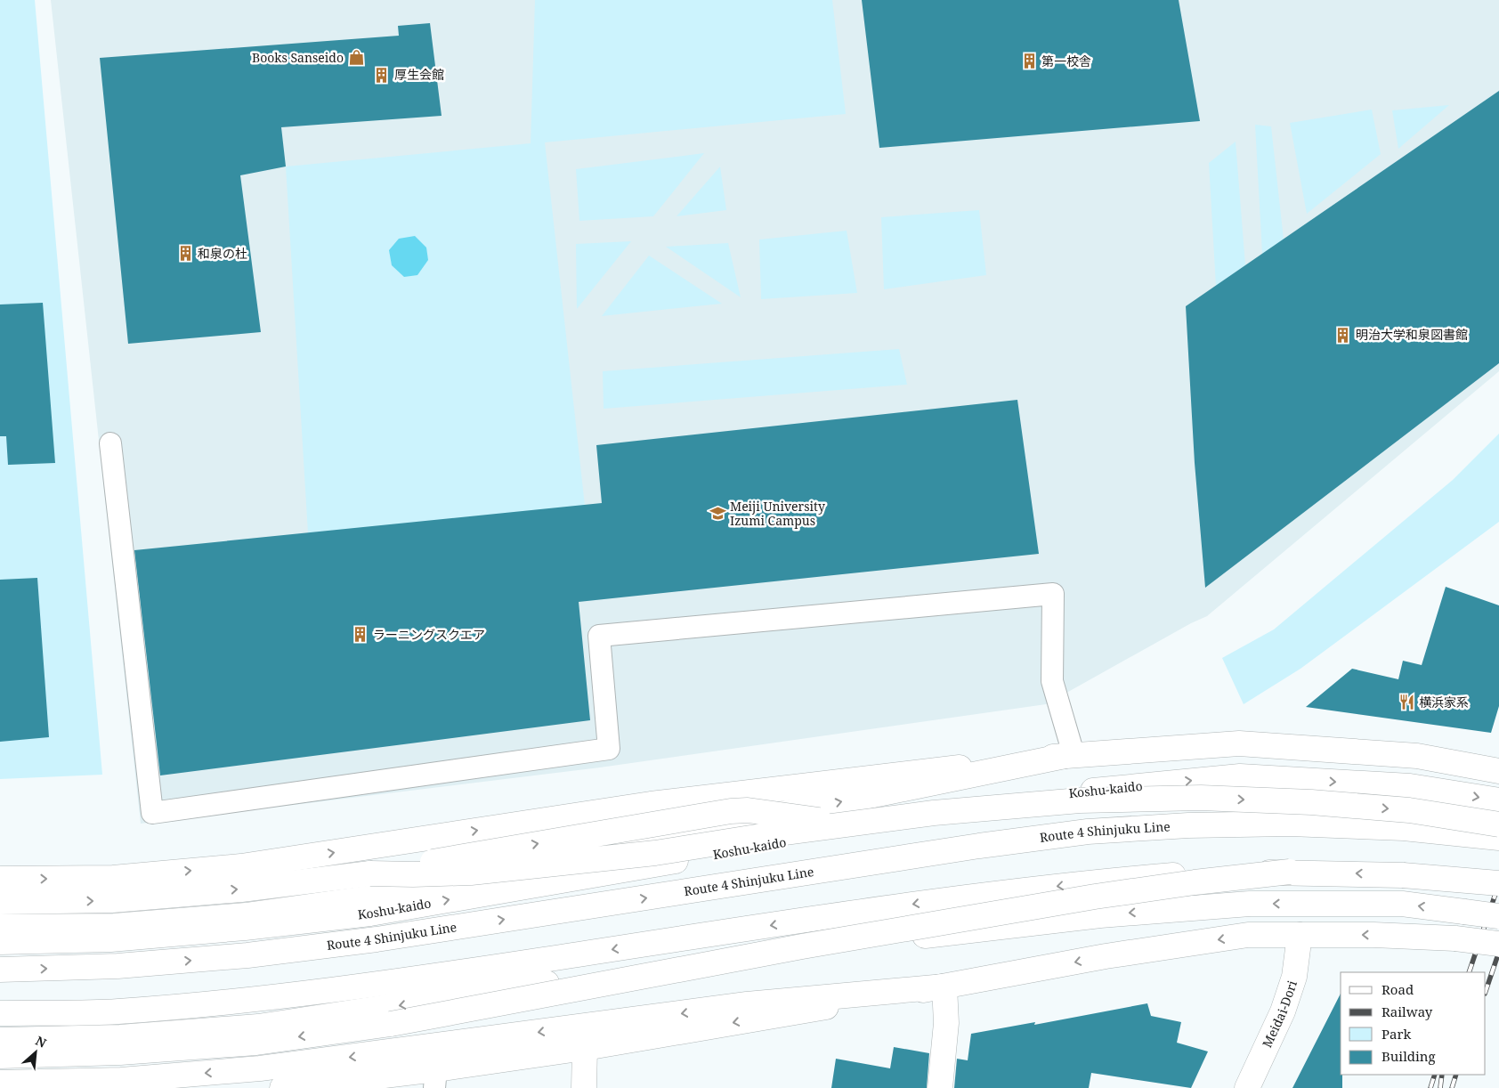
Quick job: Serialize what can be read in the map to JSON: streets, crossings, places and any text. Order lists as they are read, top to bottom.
{
  "streets": {
    "main road": ["Koshu-kaido", "Route 4 Shinjuku Line", "Meidai-Dori"]
  },
  "places": {
    "shop": ["Books Sanseido"],
    "building": [
      "第一校舎",
      "厚生会館",
      "和泉の杜",
      "明治大学和泉図書館",
      "ラーニングスクエア"
    ],
    "school or university": ["Meiji University Izumi Campus"],
    "restaurant": ["横浜家系"]
  },
  "legend": [
    "Road",
    "Railway",
    "Park",
    "Building"
  ],
  "north": "top right"
}
